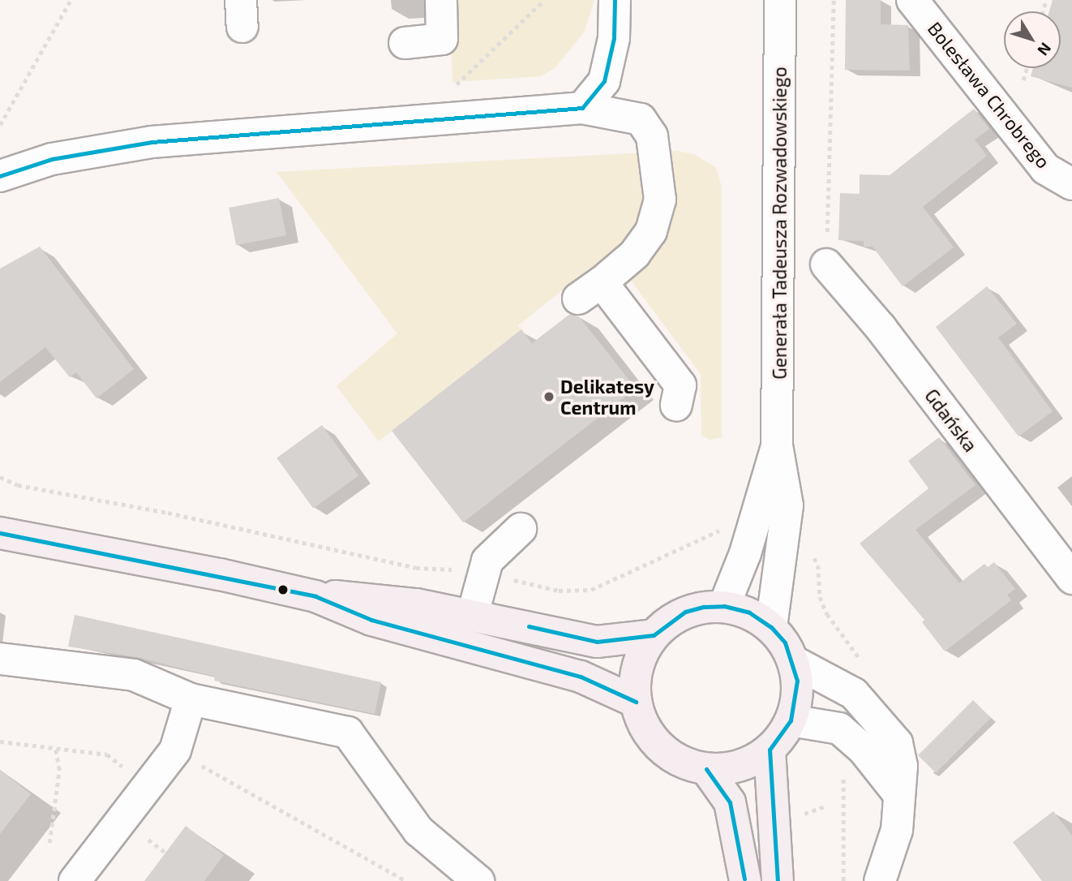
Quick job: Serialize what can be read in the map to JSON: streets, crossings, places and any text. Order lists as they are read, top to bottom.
{
  "streets": {
    "street": ["Bolesława Chrobrego", "Generała Tadeusza Rozwadowskiego", "Gdańska"]
  },
  "places": ["Delikatesy Centrum"],
  "north": "bottom right"
}
